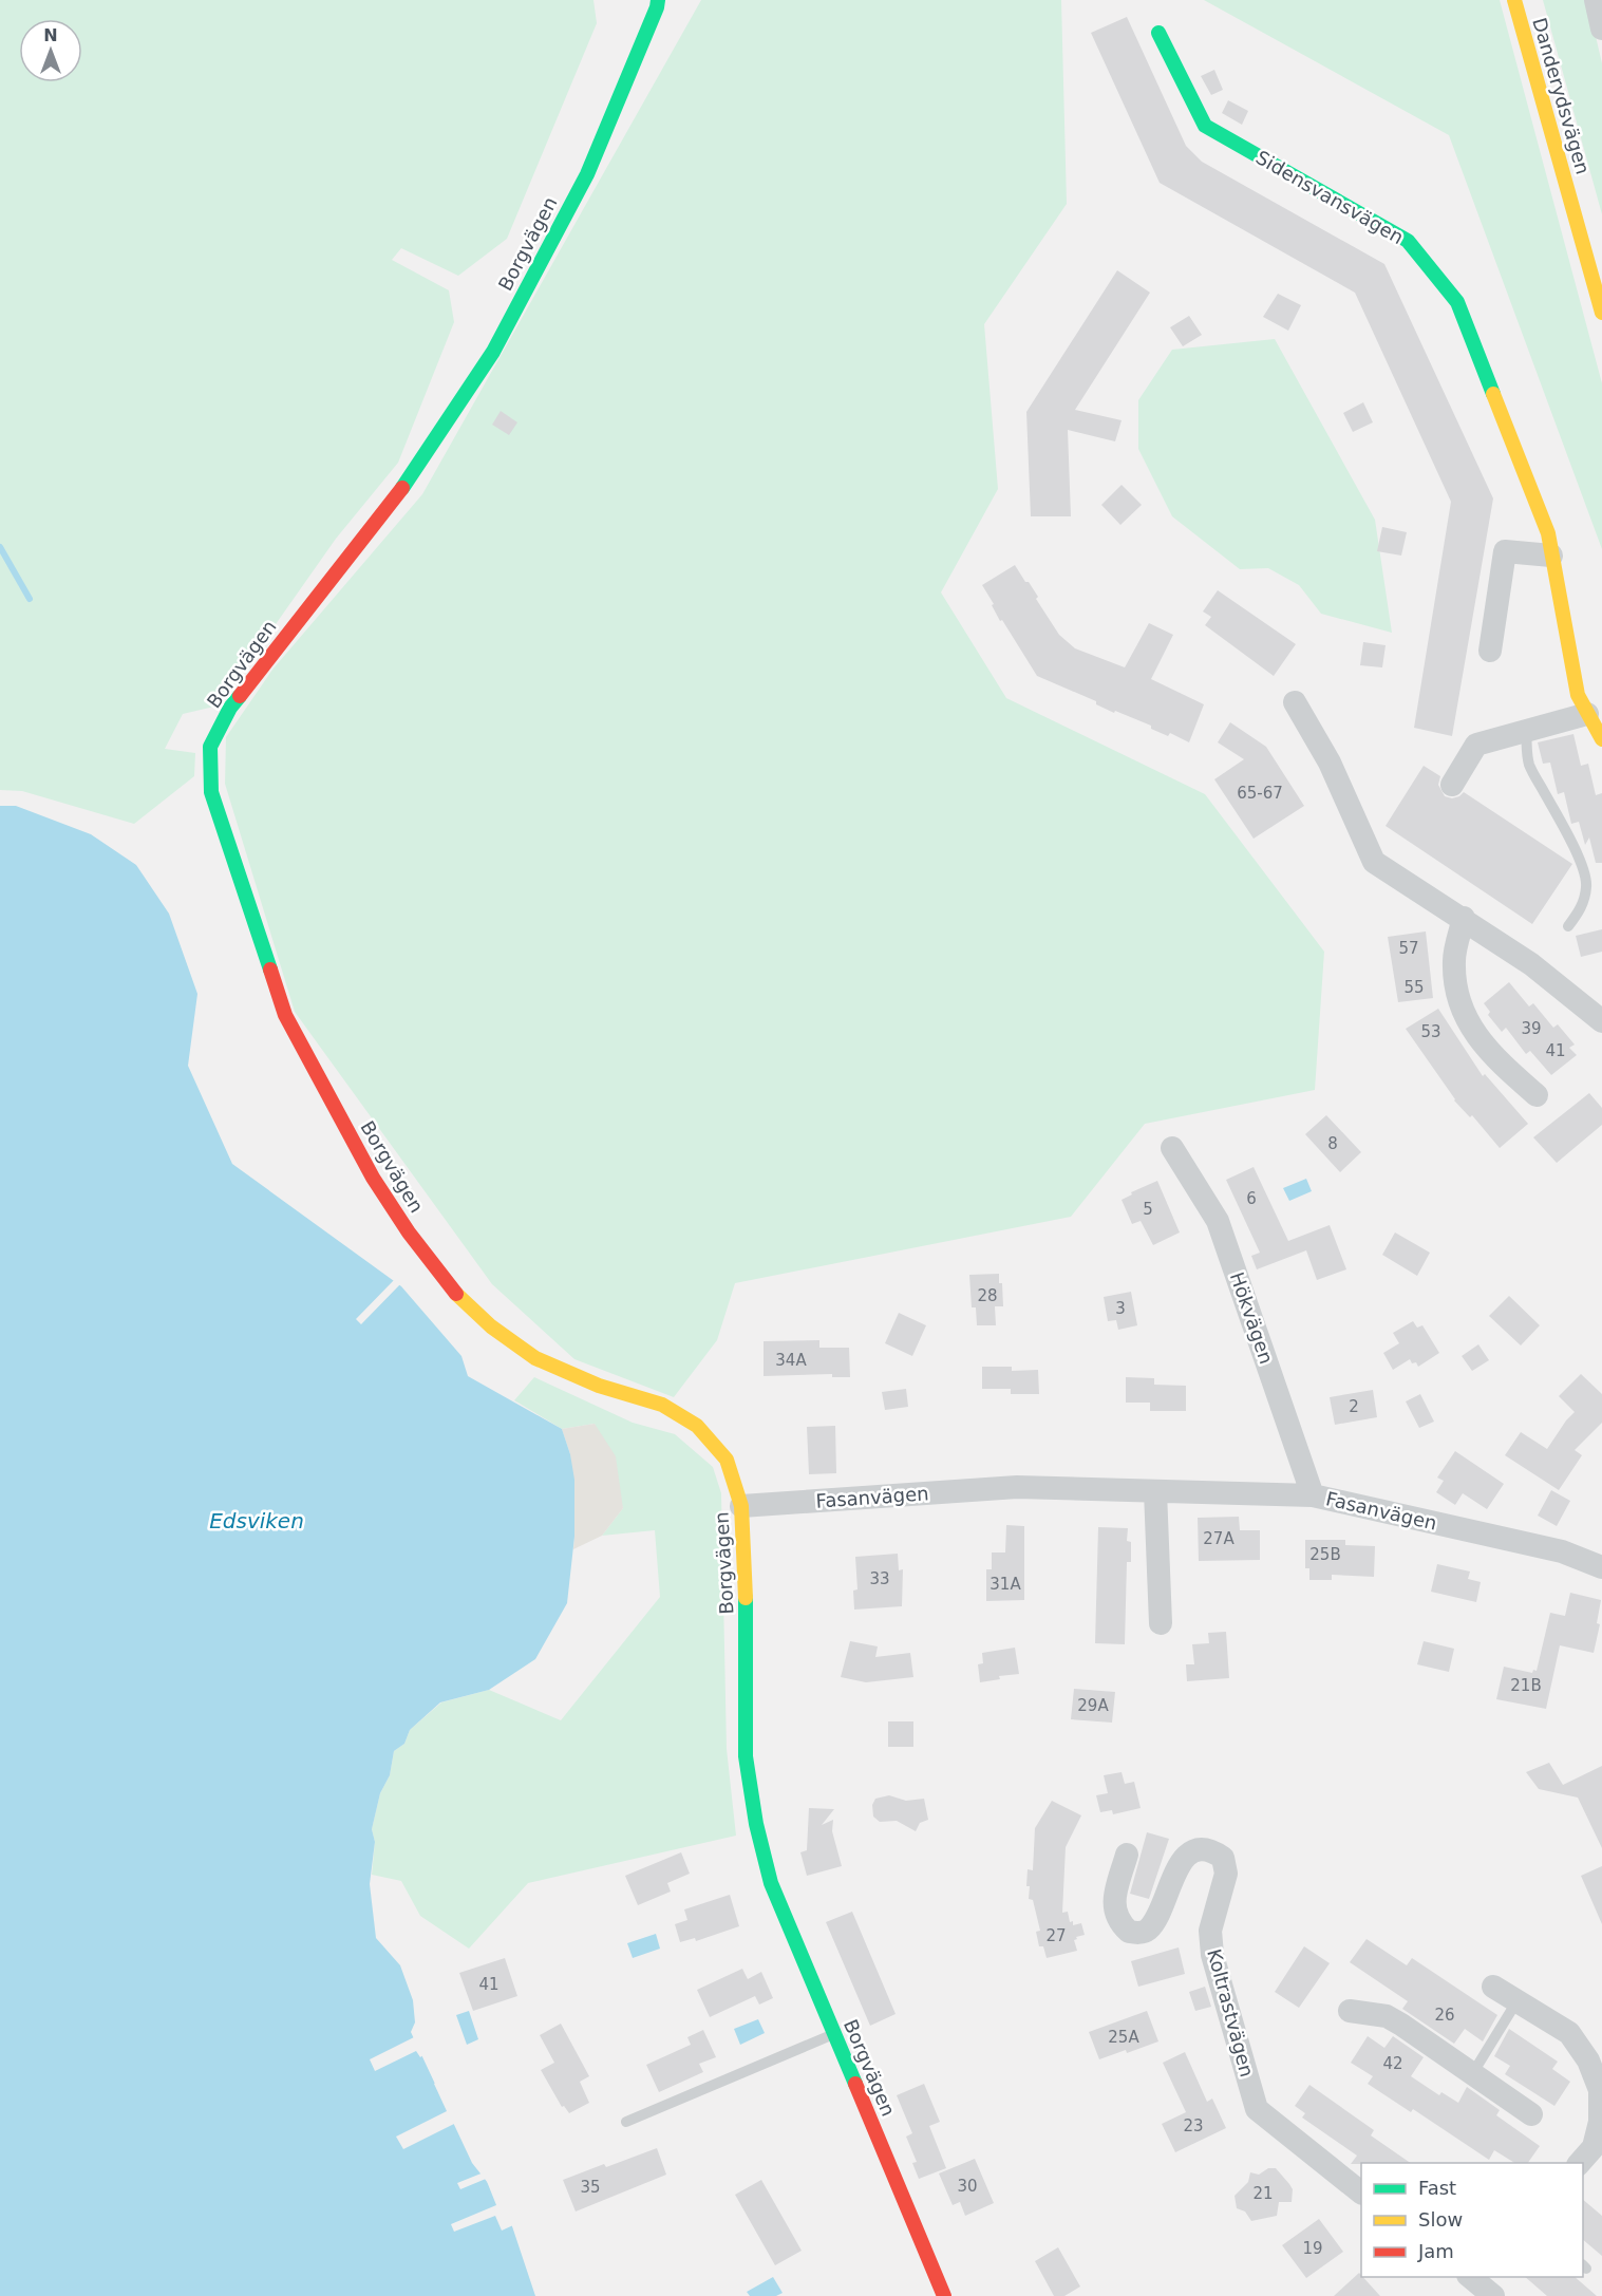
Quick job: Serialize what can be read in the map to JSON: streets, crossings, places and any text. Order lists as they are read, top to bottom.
{
  "streets": {
    "street": [
      "Danderydsvägen",
      "Sidensvansvägen",
      "Borgvägen",
      "Hökvägen",
      "Fasanvägen",
      "Koltrastvägen"
    ]
  },
  "crossings": [
    ["Borgvägen", "Fasanvägen"],
    ["Hökvägen", "Fasanvägen"]
  ],
  "water": ["Edsviken"],
  "house_numbers": [
    "65-67",
    "57",
    "55",
    "39",
    "53",
    "41",
    "8",
    "6",
    "5",
    "28",
    "3",
    "34A",
    "2",
    "27A",
    "25B",
    "33",
    "31A",
    "21B",
    "29A",
    "27",
    "41",
    "26",
    "25A",
    "42",
    "23",
    "30",
    "35",
    "21",
    "19"
  ],
  "legend": ["Fast", "Slow", "Jam"],
  "north": "top"
}
